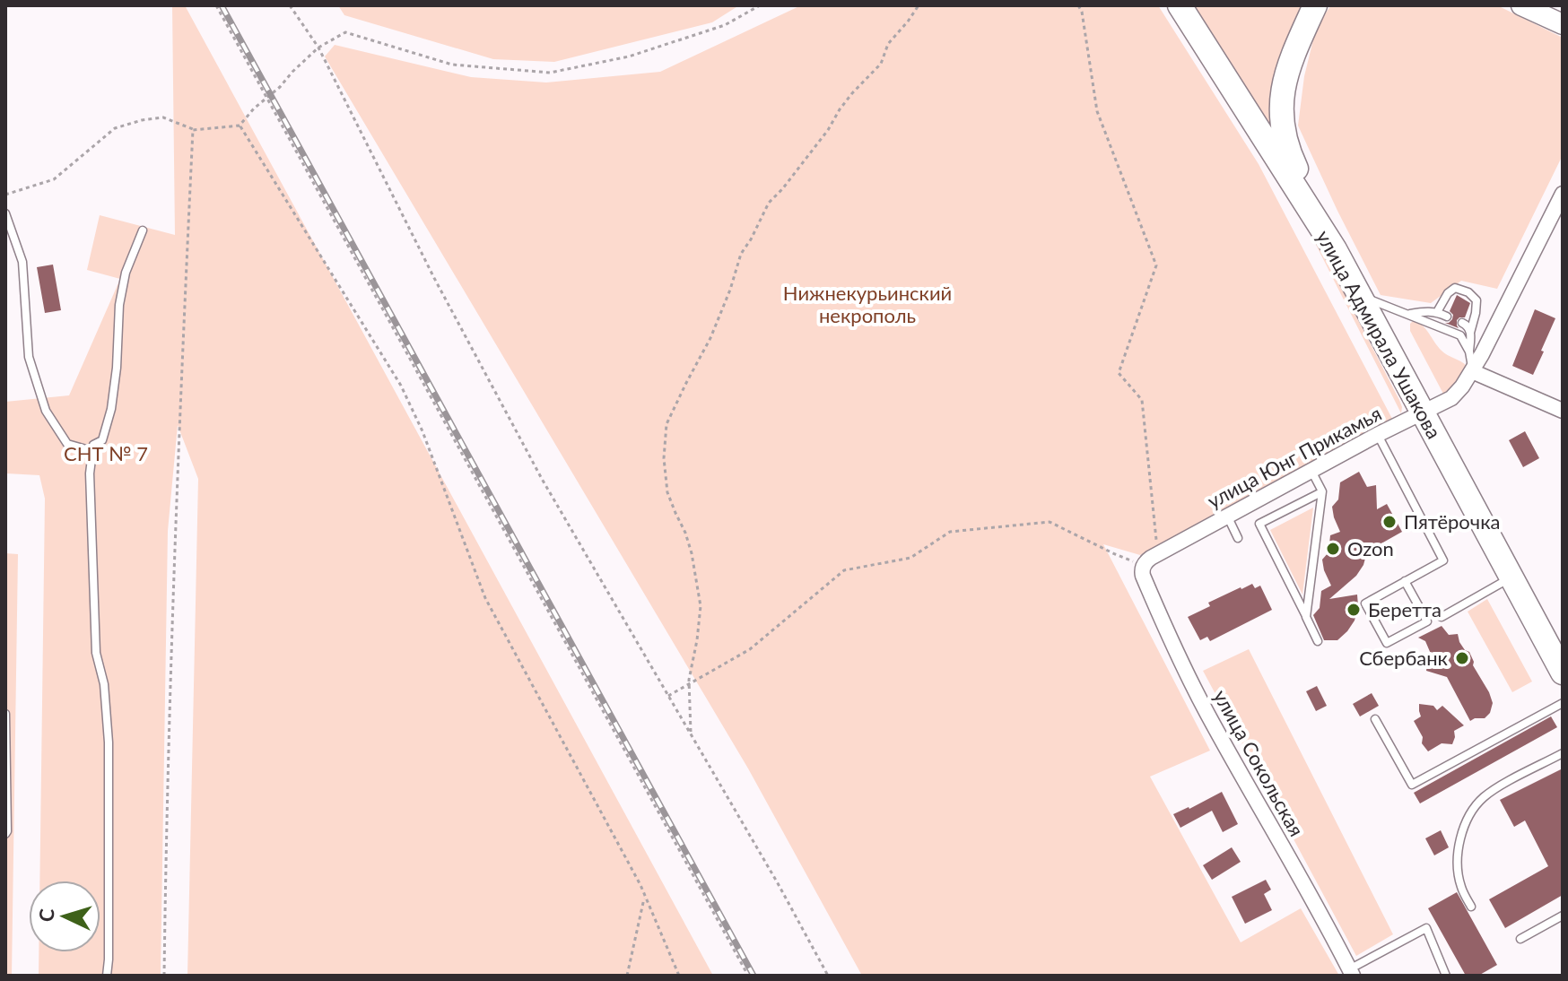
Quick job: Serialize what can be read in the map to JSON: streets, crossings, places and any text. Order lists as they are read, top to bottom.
{
  "streets": {
    "main road": ["улица Адмирала Ушакова"],
    "street": ["улица Юнг Прикамья", "улица Сокольская"]
  },
  "crossings": [
    ["улица Адмирала Ушакова", "улица Юнг Прикамья"],
    ["улица Юнг Прикамья", "улица Сокольская"]
  ],
  "parks": ["Нижнекурьинский некрополь", "СНТ № 7"],
  "places": [
    "Пятёрочка",
    "Ozon",
    "Беретта",
    "Сбербанк"
  ],
  "north": "left"
}
